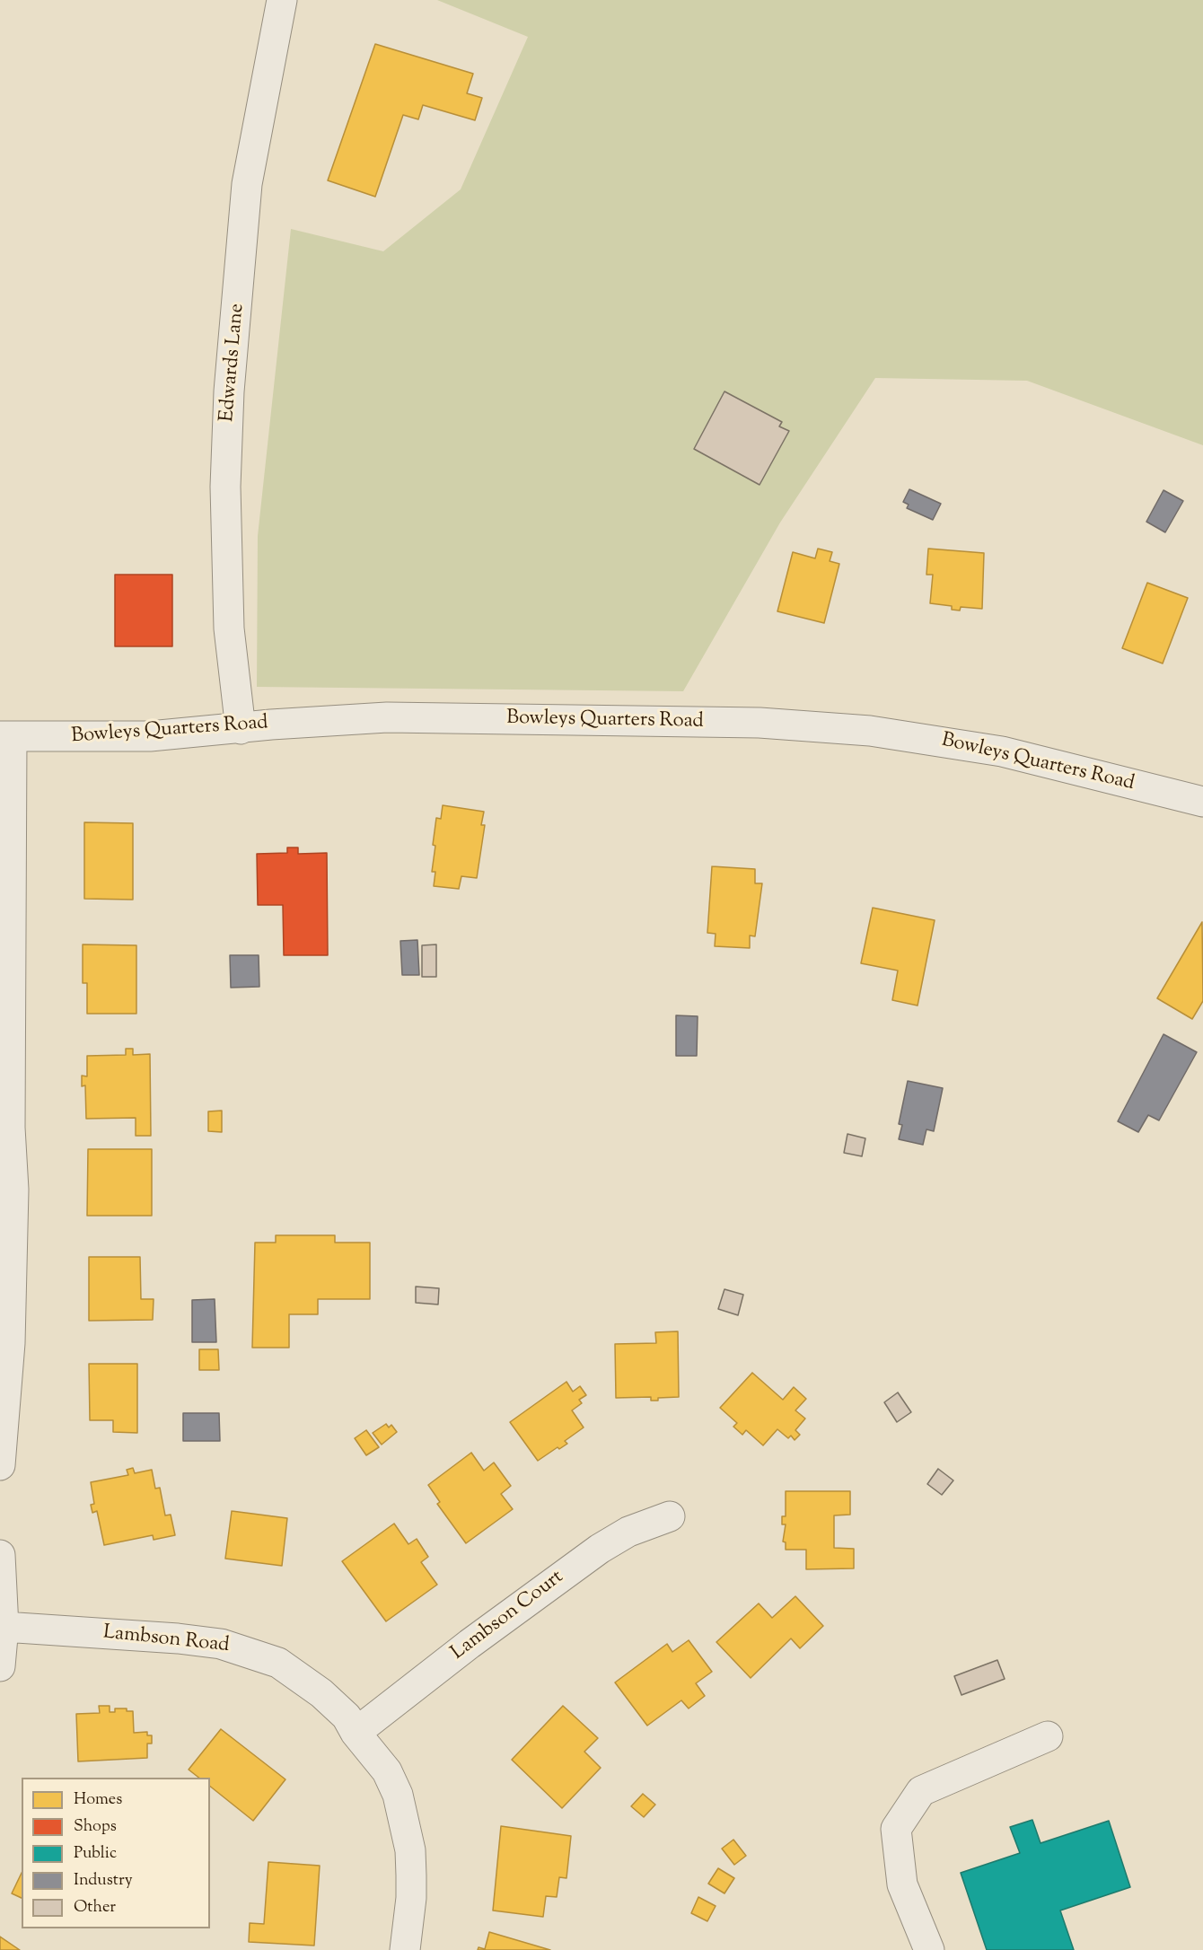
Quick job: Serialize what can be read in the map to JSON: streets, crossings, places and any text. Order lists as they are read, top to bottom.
{
  "streets": {
    "street": [
      "Edwards Lane",
      "Bowleys Quarters Road",
      "Lambson Court",
      "Lambson Road"
    ]
  },
  "crossings": [
    ["Edwards Lane", "Bowleys Quarters Road"],
    ["Lambson Court", "Lambson Road"]
  ],
  "legend": [
    "Homes",
    "Shops",
    "Public",
    "Industry",
    "Other"
  ]
}
